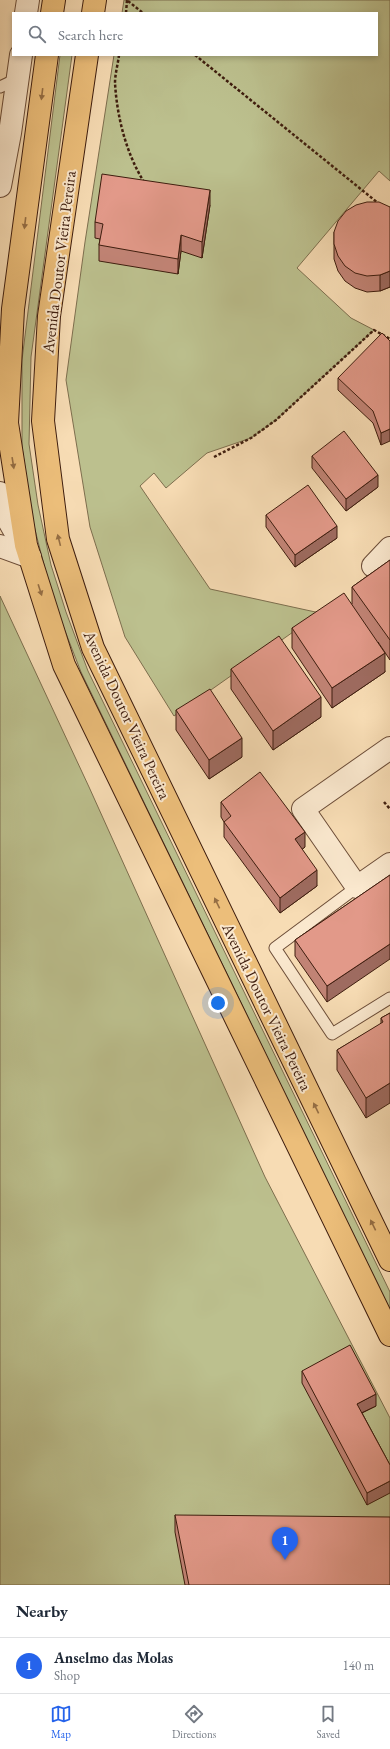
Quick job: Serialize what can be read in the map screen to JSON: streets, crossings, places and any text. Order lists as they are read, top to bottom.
{
  "streets": {
    "main road": ["Avenida Doutor Vieira Pereira"]
  },
  "page": {
    "search": "Search here",
    "pins": "1",
    "heading": "Nearby",
    "list": [
      {
        "mark": "1",
        "name": "Anselmo das Molas",
        "note": "Shop",
        "value": "140 m"
      }
    ],
    "nav": ["Map", "Directions", "Saved"]
  }
}
